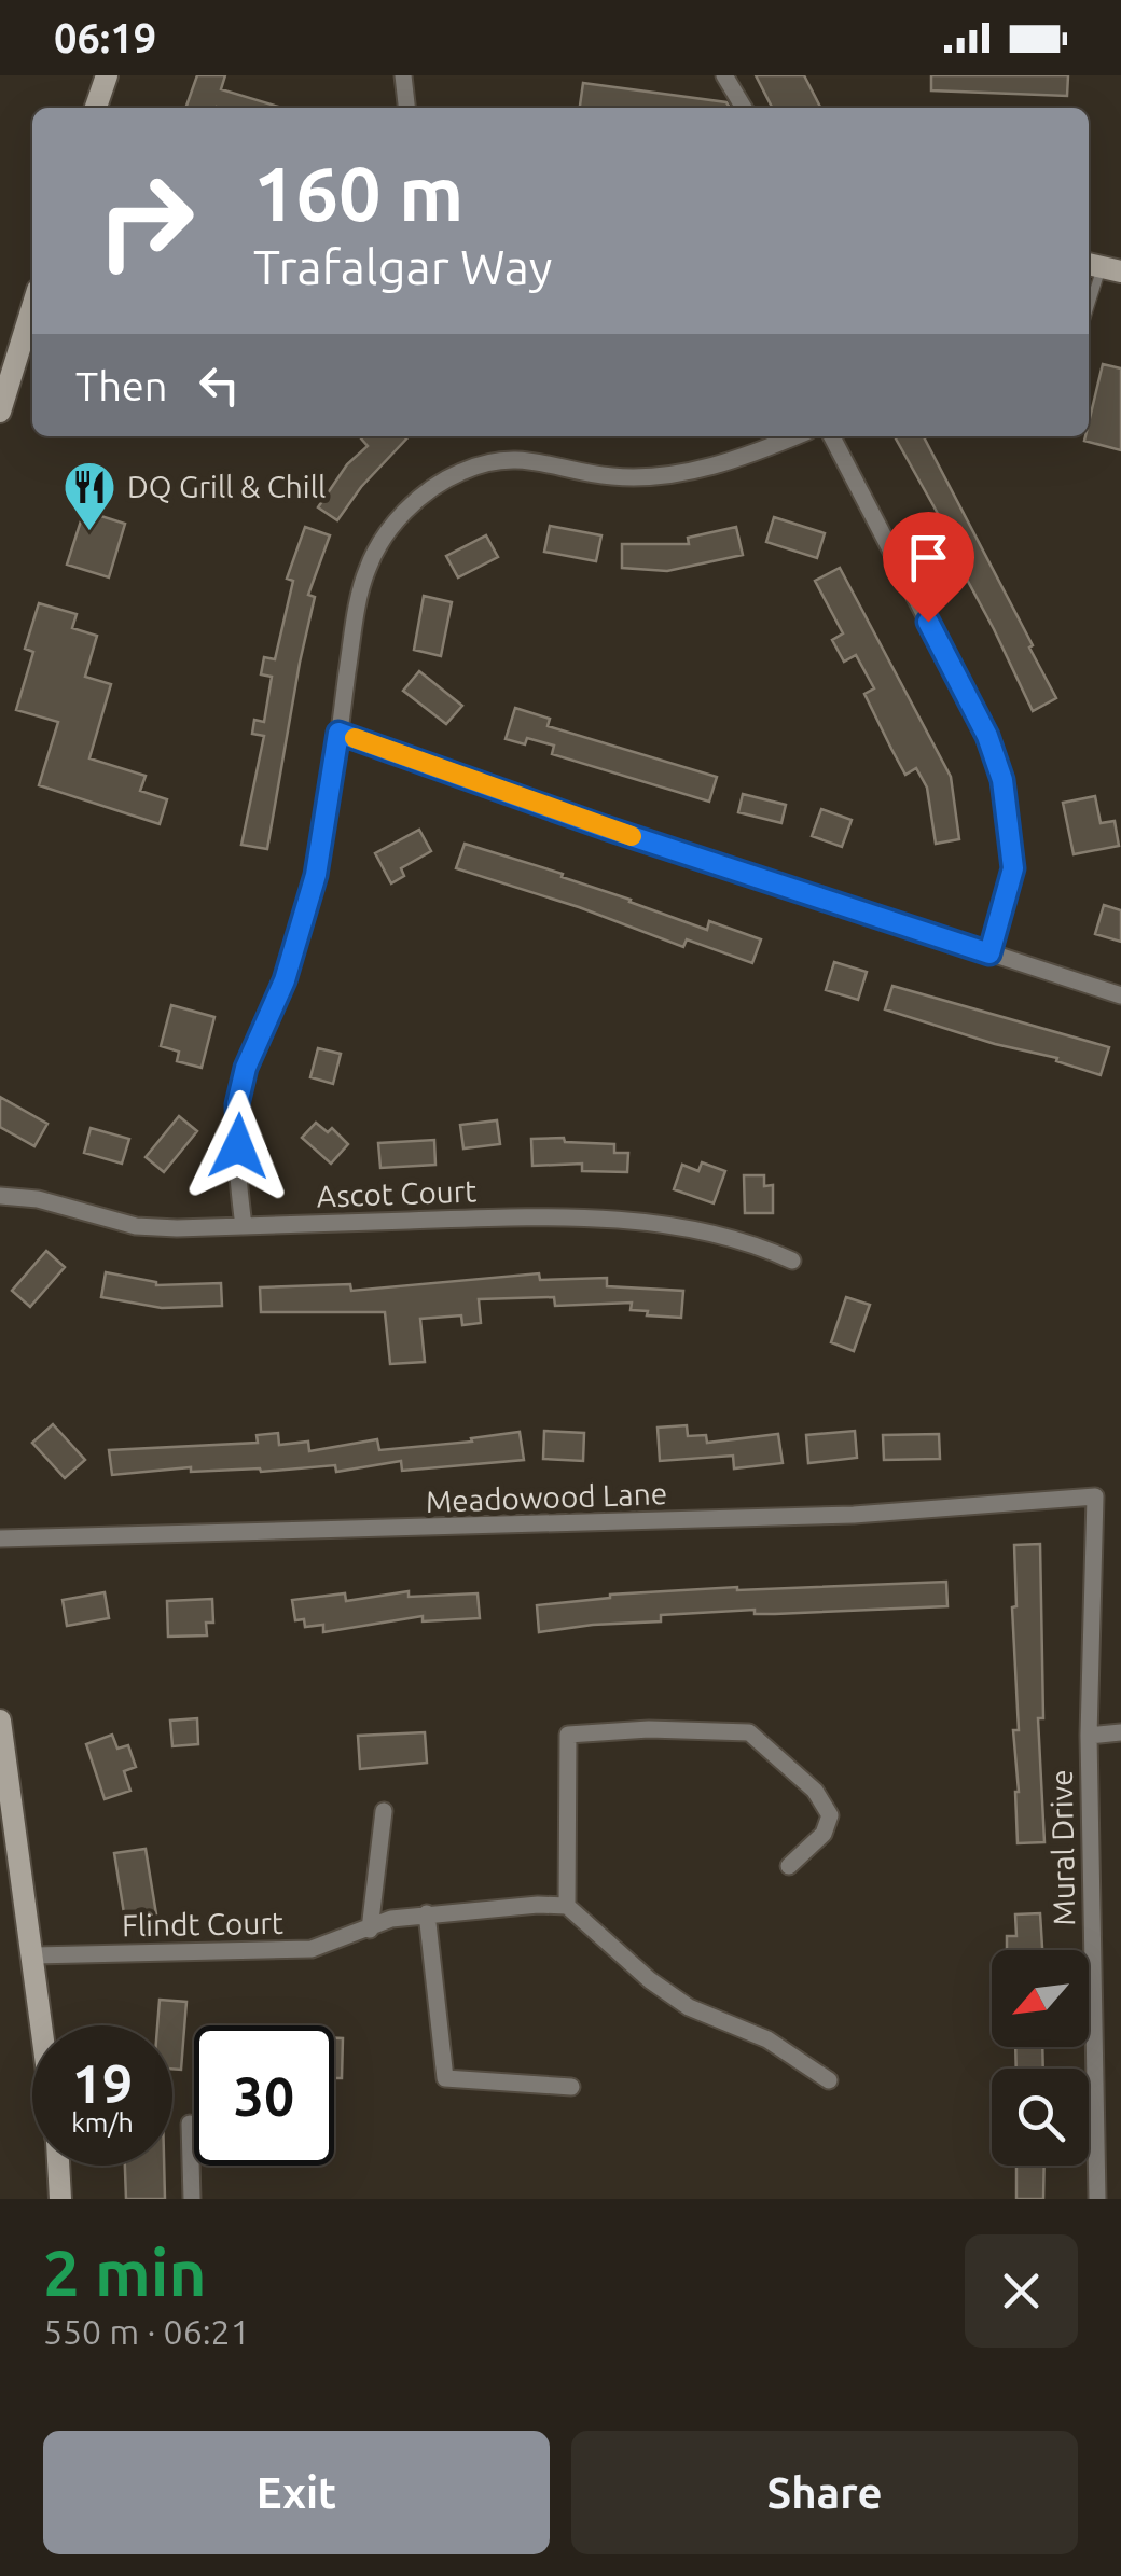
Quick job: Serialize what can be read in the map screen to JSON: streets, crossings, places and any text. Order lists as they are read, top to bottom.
{
  "streets": {
    "street": [
      "Ascot Court",
      "Meadowood Lane",
      "Mural Drive",
      "Flindt Court"
    ]
  },
  "crossings": [
    ["Meadowood Lane", "Mural Drive"]
  ],
  "places": {
    "restaurant": ["DQ Grill & Chill"]
  },
  "north": "bottom left",
  "page": {
    "status": "06:19",
    "turn": ["160 m", "Trafalgar Way"],
    "then": "Then",
    "speed": "19 km/h",
    "limit": "30",
    "heading": ["2 min", "550 m · 06:21"],
    "buttons": ["Exit", "Share"]
  }
}
